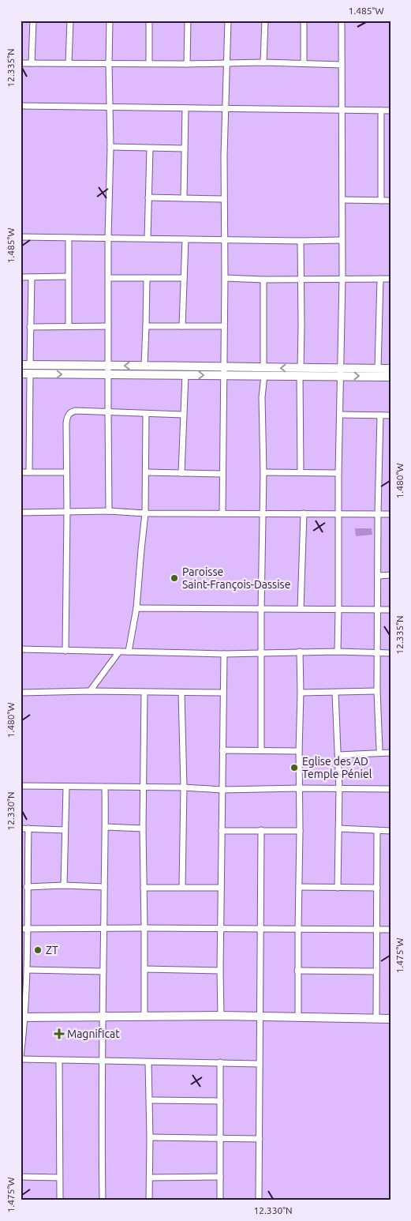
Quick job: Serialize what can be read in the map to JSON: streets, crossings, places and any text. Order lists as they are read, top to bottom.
{
  "places": {
    "other": ["Paroisse Saint-François-Dassise", "Eglise des AD Temple Péniel", "ZT"],
    "health": ["Magnificat"]
  },
  "coordinates": [
    "1.485°W",
    "12.335°N",
    "1.480°W",
    "12.330°N",
    "1.475°W"
  ]
}
